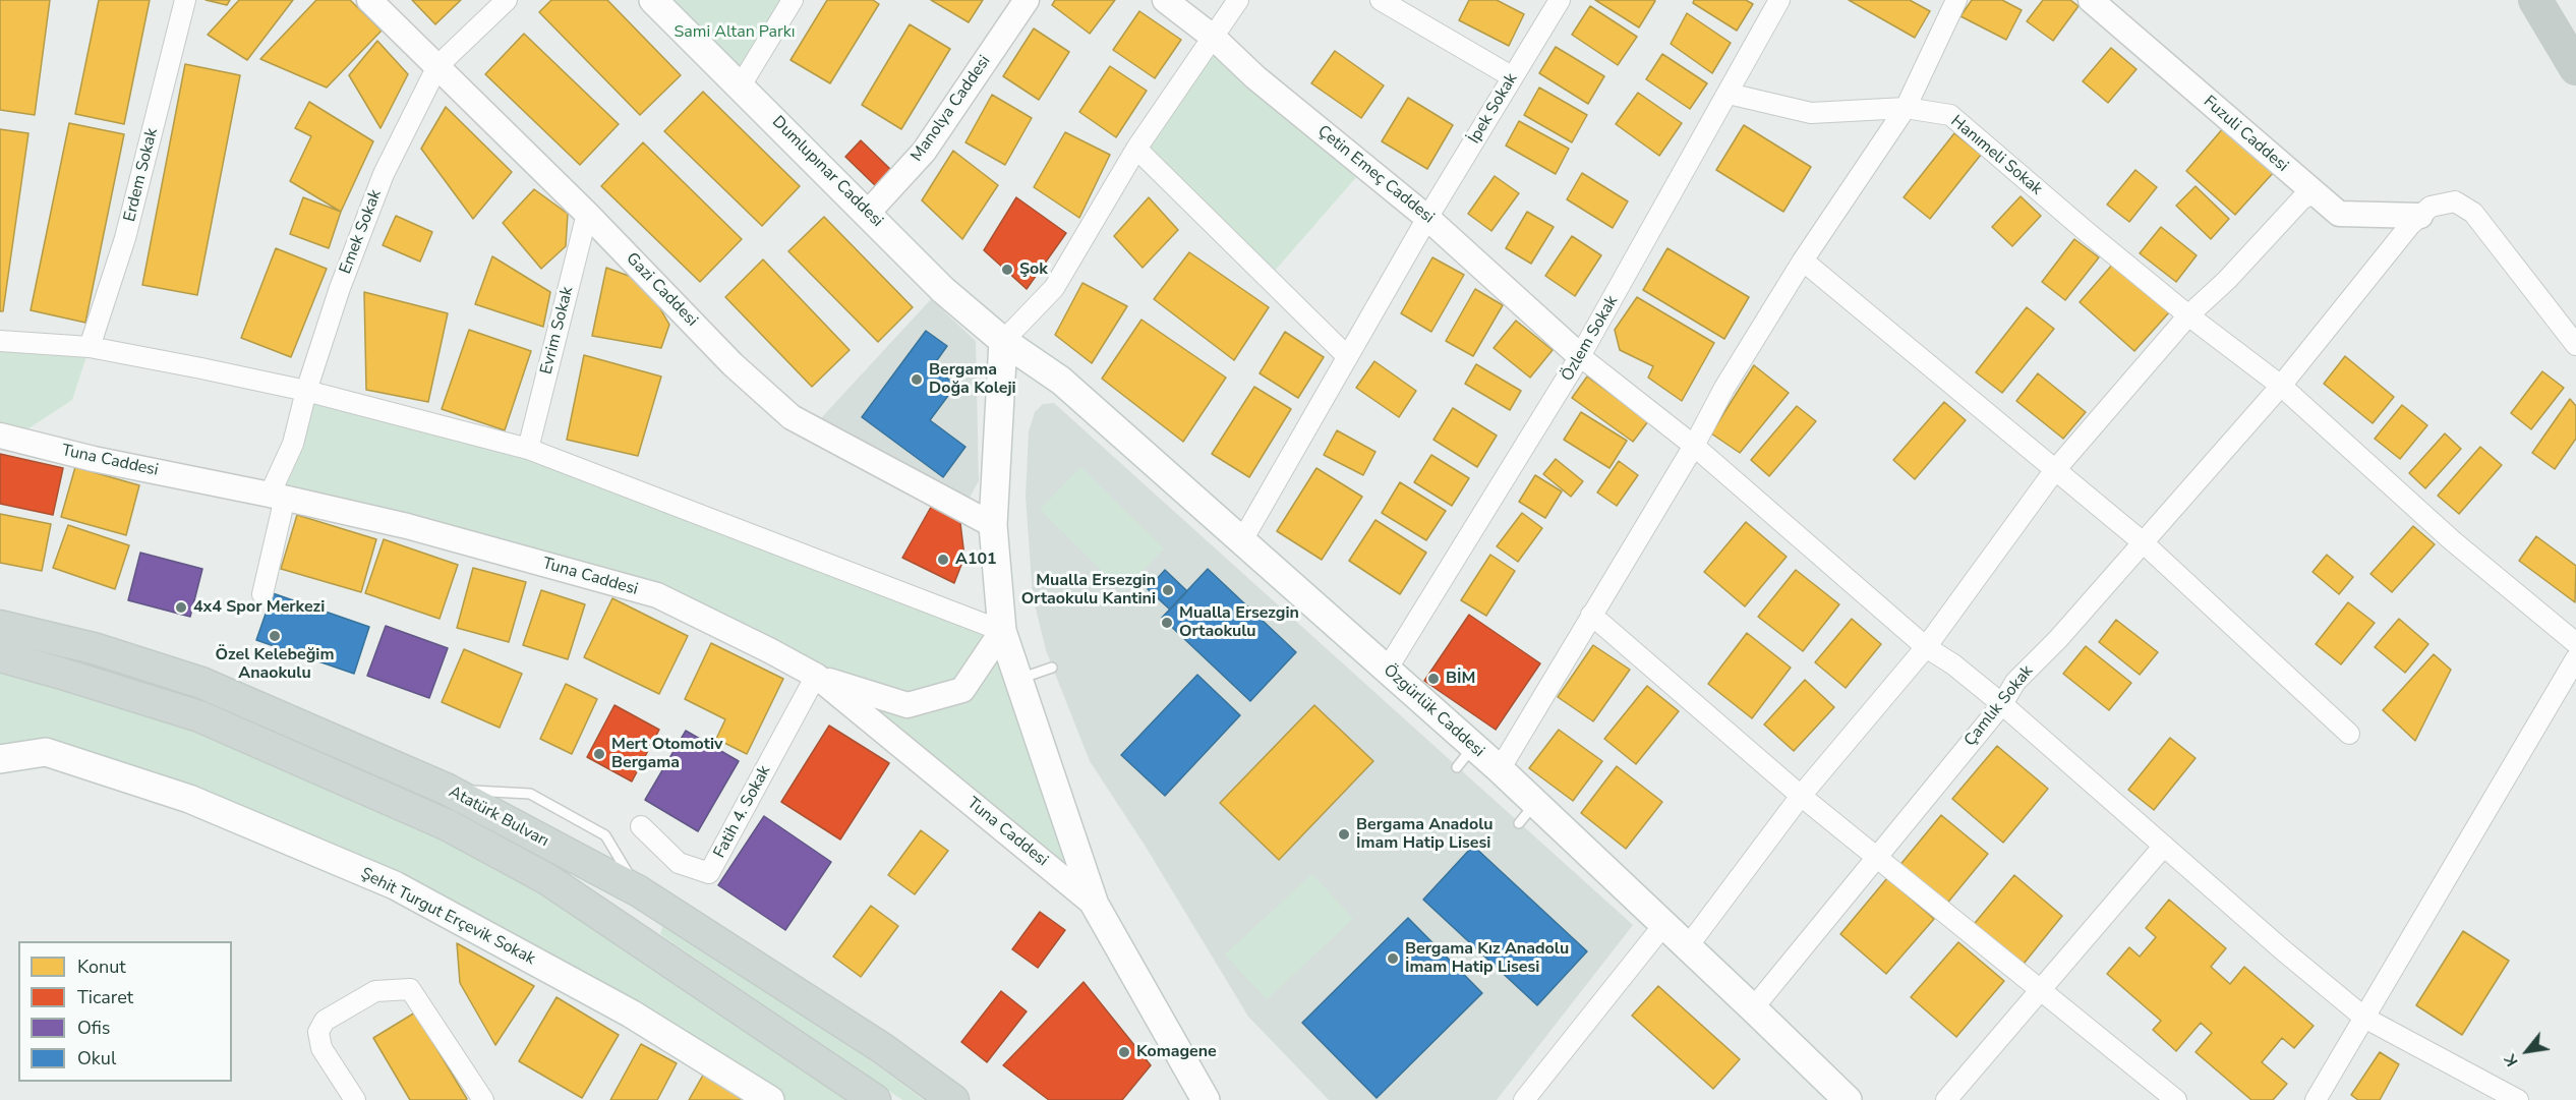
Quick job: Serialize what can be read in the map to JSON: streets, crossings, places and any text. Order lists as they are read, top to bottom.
{
  "streets": {
    "main road": [
      "Dumlupınar Caddesi",
      "Tuna Caddesi",
      "Özgürlük Caddesi",
      "Atatürk Bulvarı",
      "Şehit Turgut Erçevik Sokak"
    ],
    "street": [
      "Manolya Caddesi",
      "İpek Sokak",
      "Fuzuli Caddesi",
      "Hanımeli Sokak",
      "Erdem Sokak",
      "Çetin Emeç Caddesi",
      "Emek Sokak",
      "Gazi Caddesi",
      "Evrim Sokak",
      "Özlem Sokak",
      "Çamlık Sokak",
      "Fatih 4. Sokak"
    ]
  },
  "crossings": [
    ["Manolya Caddesi", "Dumlupınar Caddesi"],
    ["İpek Sokak", "Çetin Emeç Caddesi"],
    ["İpek Sokak", "Özgürlük Caddesi"],
    ["Fuzuli Caddesi", "Çamlık Sokak"],
    ["Hanımeli Sokak", "Özlem Sokak"],
    ["Hanımeli Sokak", "Çamlık Sokak"],
    ["Dumlupınar Caddesi", "Tuna Caddesi"],
    ["Dumlupınar Caddesi", "Özgürlük Caddesi"],
    ["Çetin Emeç Caddesi", "Özlem Sokak"],
    ["Emek Sokak", "Gazi Caddesi"],
    ["Emek Sokak", "Tuna Caddesi"],
    ["Gazi Caddesi", "Evrim Sokak"],
    ["Gazi Caddesi", "Tuna Caddesi"],
    ["Özlem Sokak", "Özgürlük Caddesi"],
    ["Tuna Caddesi", "Özgürlük Caddesi"],
    ["Tuna Caddesi", "Fatih 4. Sokak"],
    ["Çamlık Sokak", "Özgürlük Caddesi"]
  ],
  "parks": ["Sami Altan Parkı"],
  "places": [
    "Şok",
    "Bergama Doğa Koleji",
    "A101",
    "Mualla Ersezgin Ortaokulu Kantini",
    "4x4 Spor Merkezi",
    "Mualla Ersezgin Ortaokulu",
    "Özel Kelebeğim Anaokulu",
    "BİM",
    "Mert Otomotiv Bergama",
    "Bergama Anadolu İmam Hatip Lisesi",
    "Bergama Kız Anadolu İmam Hatip Lisesi",
    "Komagene"
  ],
  "legend": [
    "Konut",
    "Ticaret",
    "Ofis",
    "Okul"
  ],
  "north": "bottom left"
}
